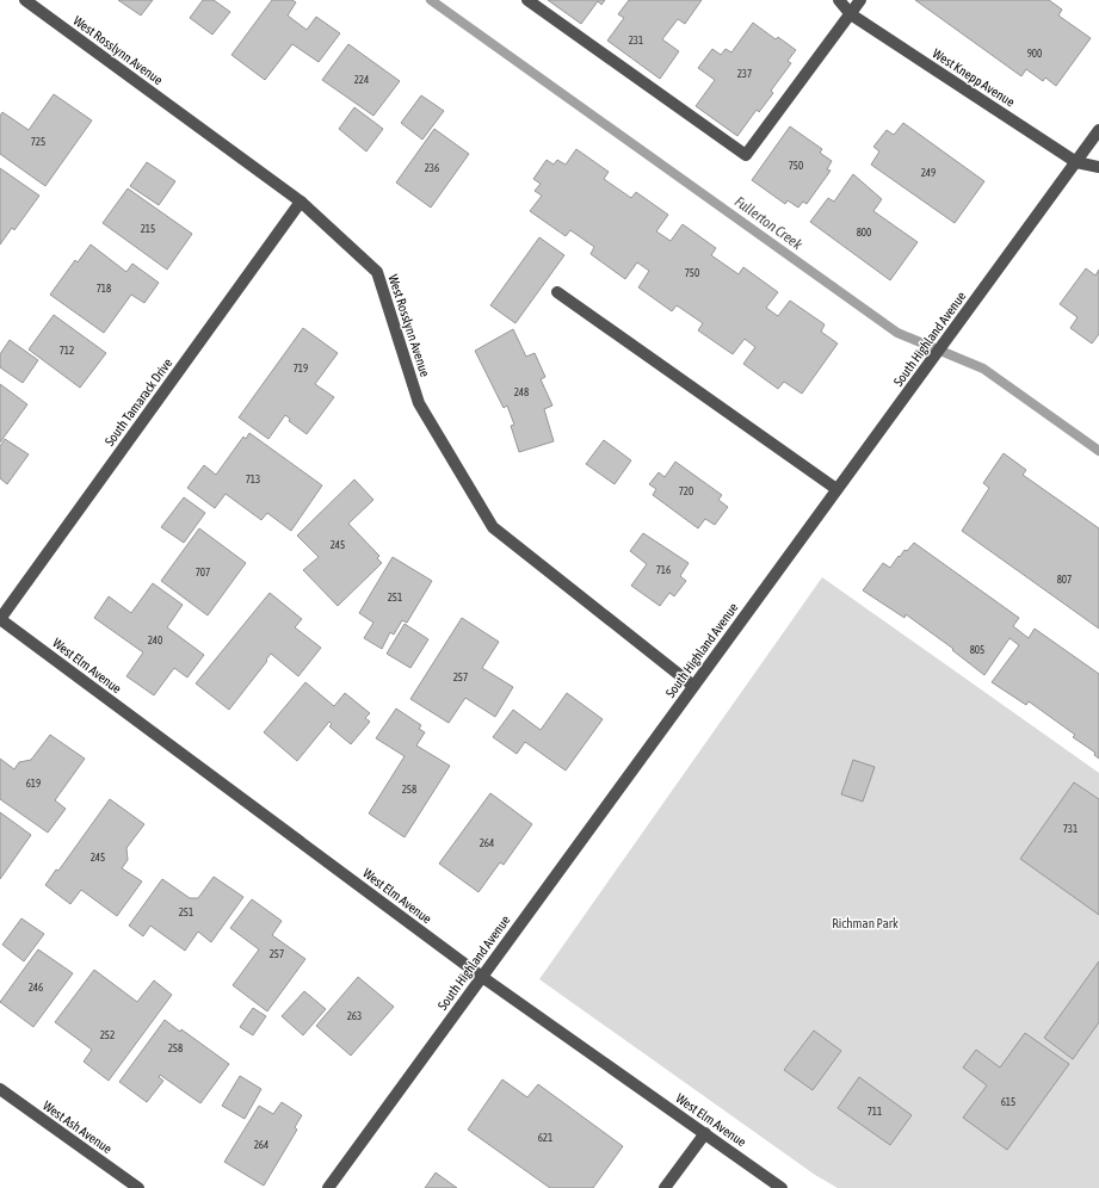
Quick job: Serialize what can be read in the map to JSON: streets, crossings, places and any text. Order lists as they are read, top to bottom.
{
  "streets": {
    "street": [
      "West Rosslynn Avenue",
      "West Knepp Avenue",
      "South Highland Avenue",
      "South Tamarack Drive",
      "West Elm Avenue",
      "West Ash Avenue"
    ]
  },
  "crossings": [
    ["West Rosslynn Avenue", "South Highland Avenue"],
    ["West Rosslynn Avenue", "South Tamarack Drive"],
    ["West Knepp Avenue", "South Highland Avenue"],
    ["South Highland Avenue", "West Elm Avenue"],
    ["South Tamarack Drive", "West Elm Avenue"]
  ],
  "water": ["Fullerton Creek"],
  "parks": ["Richman Park"],
  "house_numbers": [
    "231",
    "900",
    "237",
    "224",
    "725",
    "750",
    "236",
    "249",
    "215",
    "800",
    "750",
    "718",
    "712",
    "719",
    "248",
    "713",
    "720",
    "245",
    "716",
    "707",
    "807",
    "251",
    "240",
    "805",
    "257",
    "619",
    "258",
    "731",
    "264",
    "245",
    "251",
    "257",
    "246",
    "263",
    "252",
    "258",
    "615",
    "711",
    "621",
    "264"
  ]
}
